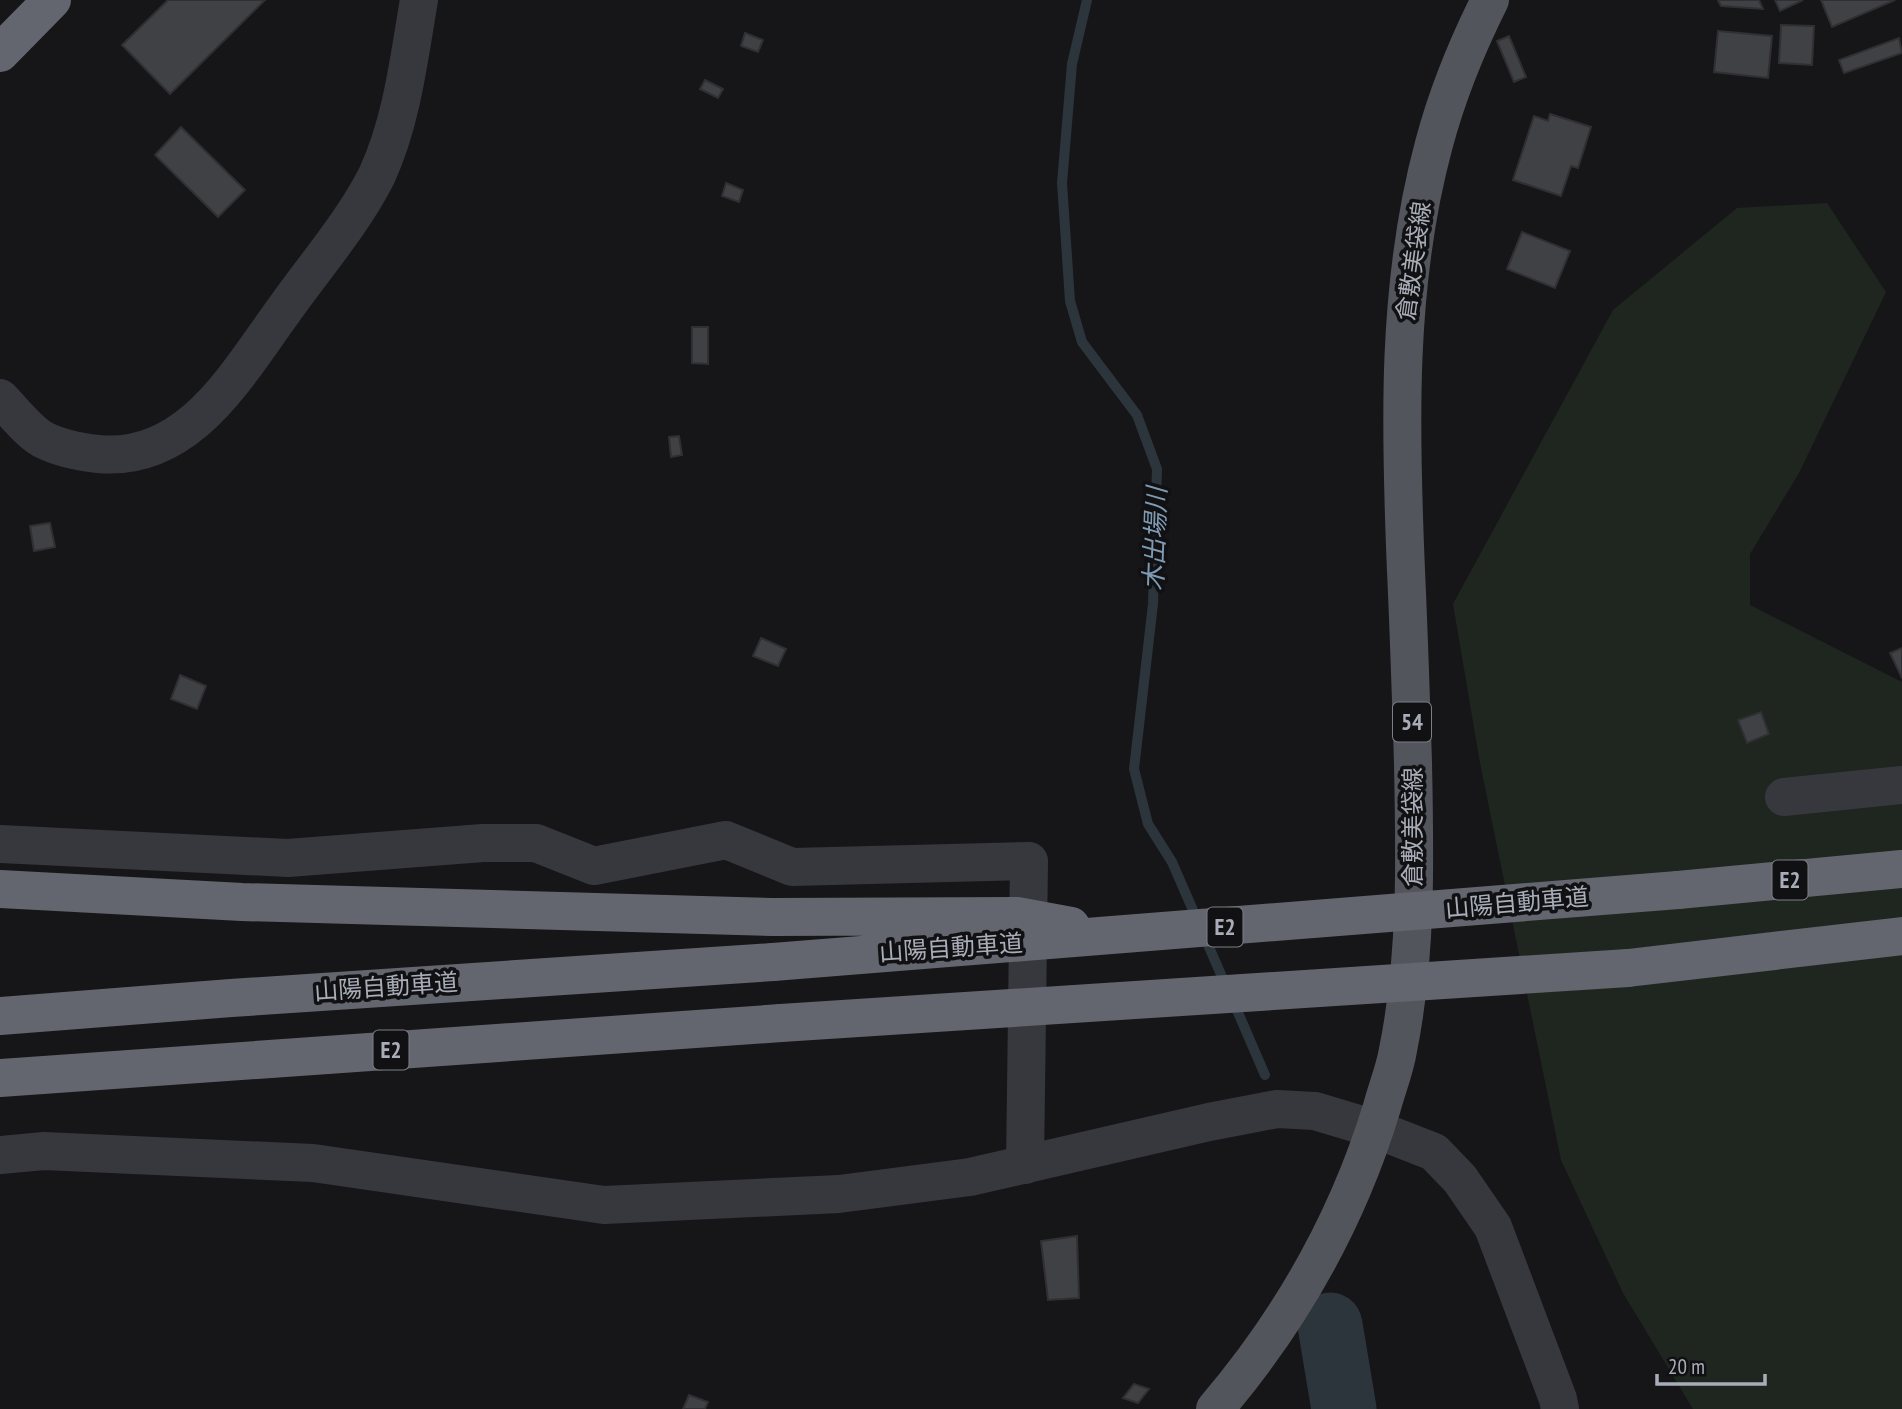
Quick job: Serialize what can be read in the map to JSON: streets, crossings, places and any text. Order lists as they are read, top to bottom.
{
  "streets": {
    "highway": ["E2", "山陽自動車道"],
    "main road": ["倉敷美袋線", "54"]
  },
  "water": ["木出場川"],
  "scale_bar": "20 m"
}
